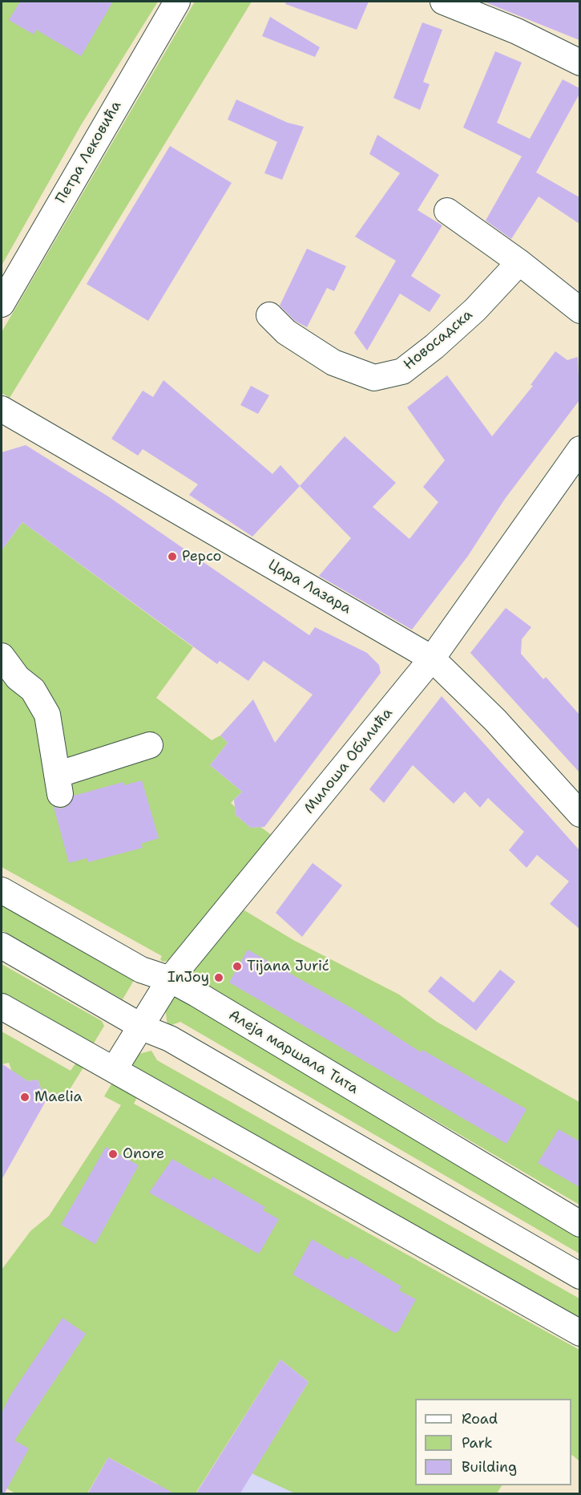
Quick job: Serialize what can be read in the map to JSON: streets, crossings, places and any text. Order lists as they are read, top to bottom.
{
  "streets": {
    "street": [
      "Петра Лековића",
      "Новосадска",
      "Цара Лазара",
      "Милоша Обилића",
      "Алеја маршала Тита"
    ]
  },
  "crossings": [
    ["Цара Лазара", "Милоша Обилића"],
    ["Милоша Обилића", "Алеја маршала Тита"]
  ],
  "places": [
    "Pepco",
    "Tijana Jurić",
    "InJoy",
    "Maelia",
    "Onore"
  ],
  "legend": ["Road", "Park", "Building"]
}
